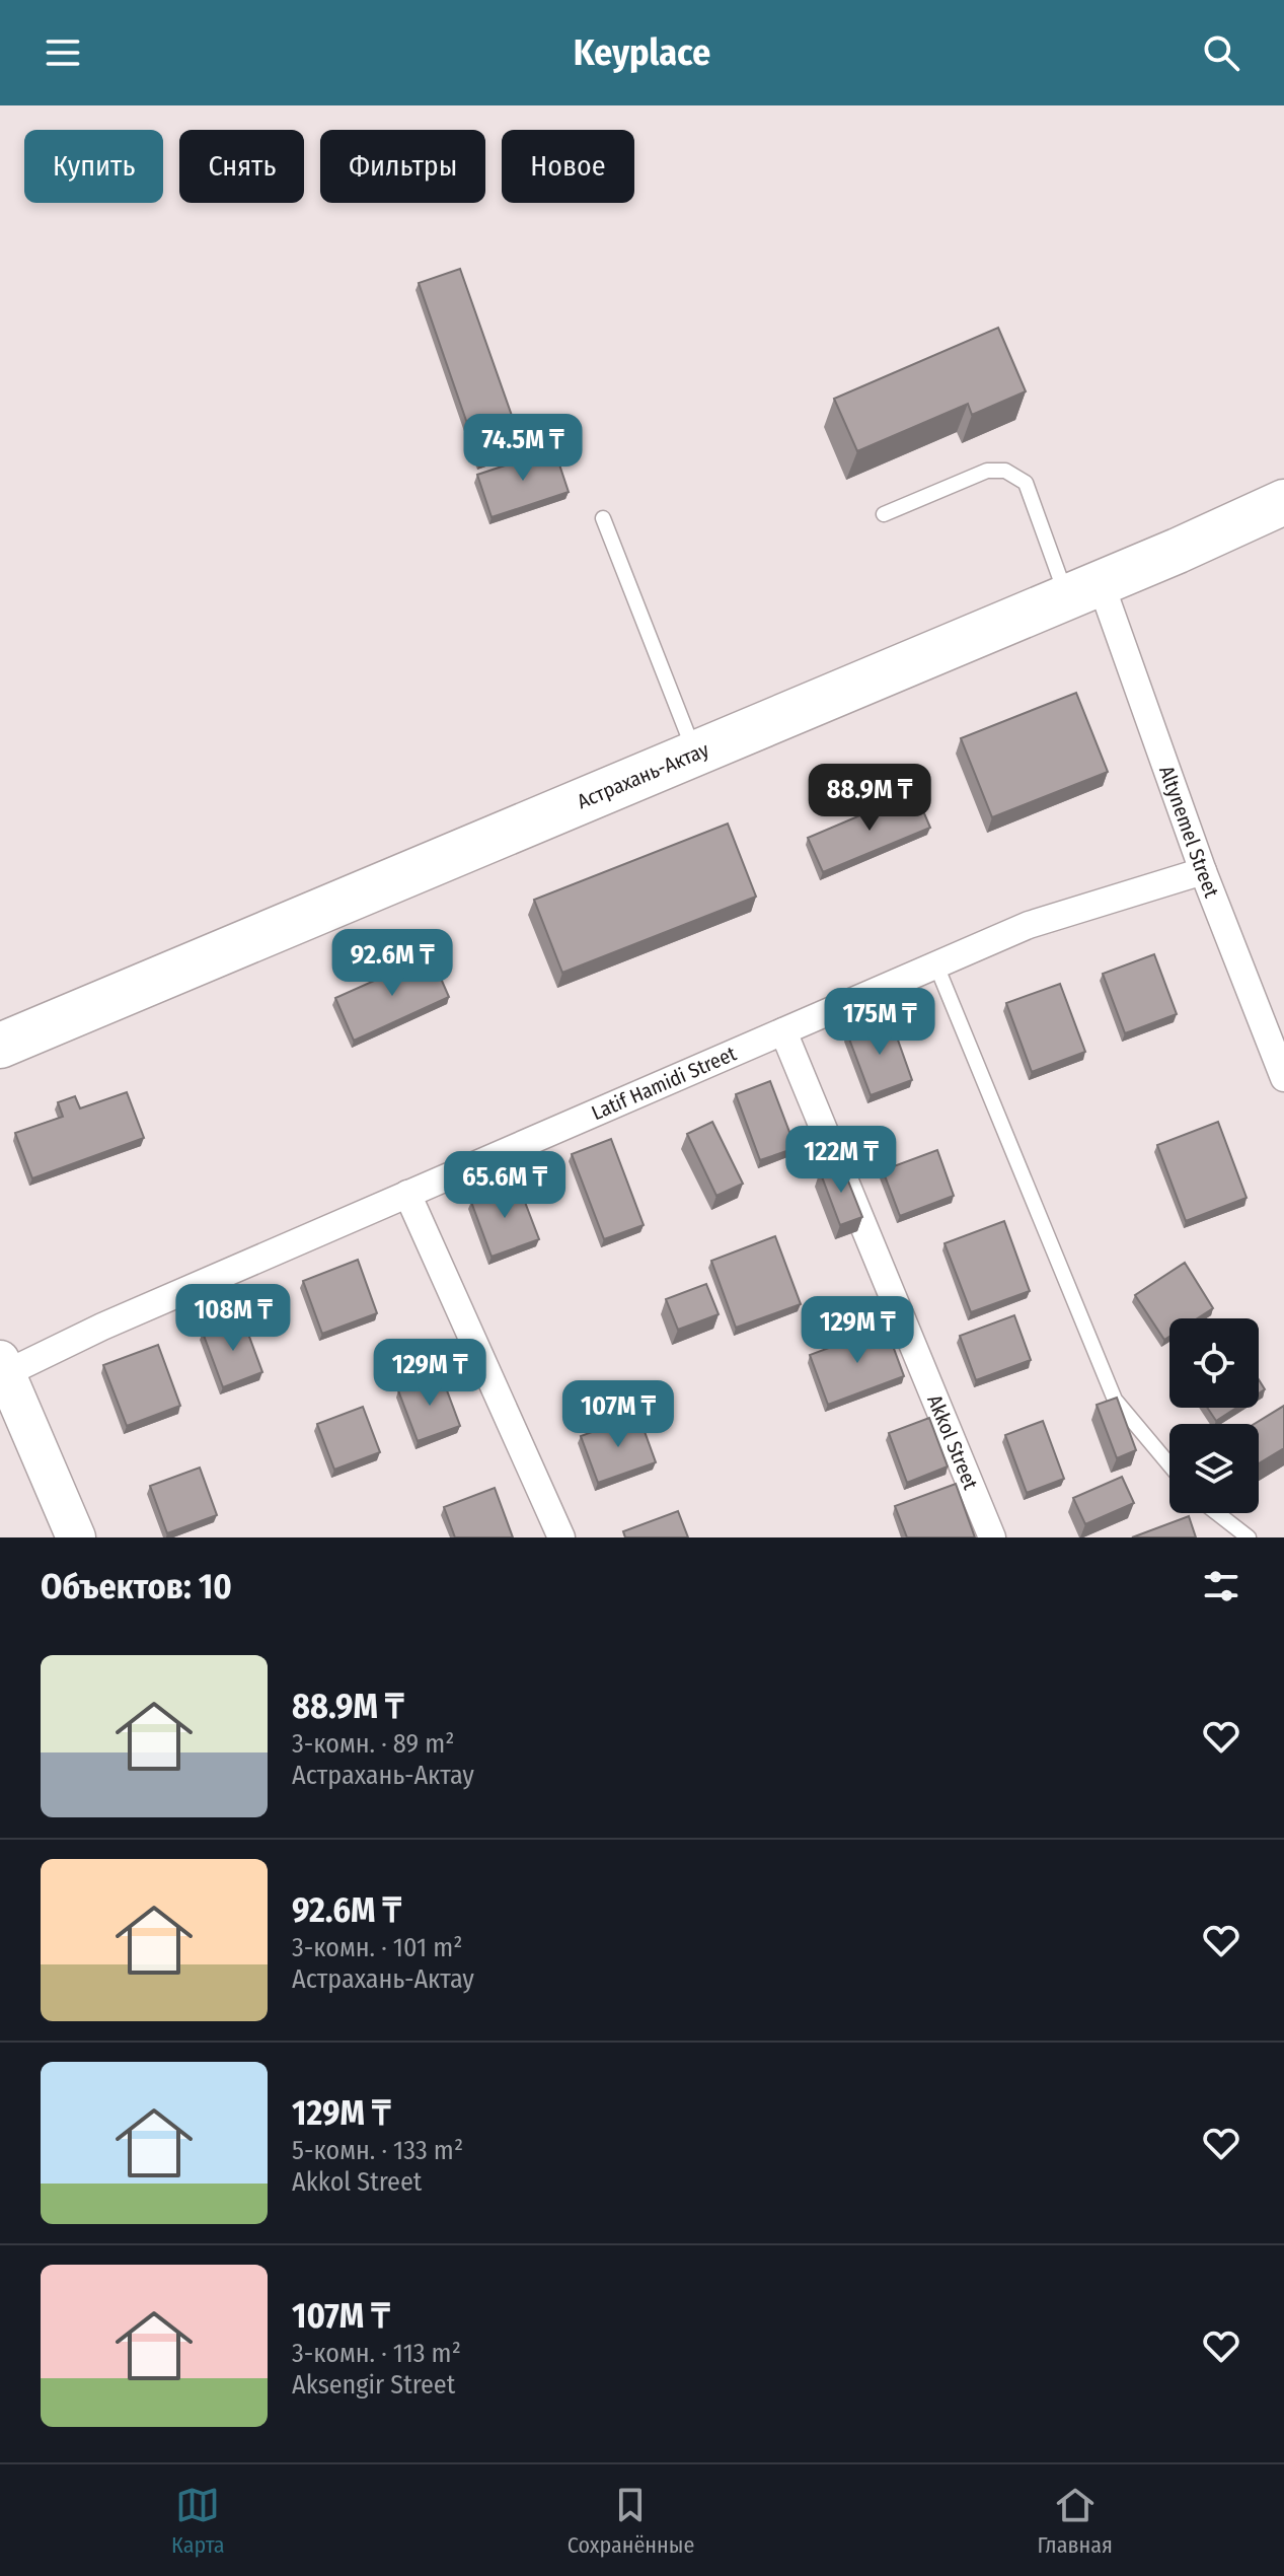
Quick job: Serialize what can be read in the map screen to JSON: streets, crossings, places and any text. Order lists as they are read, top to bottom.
{
  "streets": {
    "highway": ["Астрахань-Актау"],
    "street": ["Altynemel Street", "Latif Hamidi Street", "Akkol Street"]
  },
  "crossings": [
    ["Астрахань-Актау", "Altynemel Street"],
    ["Altynemel Street", "Latif Hamidi Street"],
    ["Latif Hamidi Street", "Akkol Street"]
  ],
  "page": {
    "header": "Keyplace",
    "chip": [
      "Купить",
      "Снять",
      "Фильтры",
      "Новое"
    ],
    "price": [
      "74.5M ₸",
      "88.9M ₸",
      "92.6M ₸",
      "175M ₸",
      "122M ₸",
      "65.6M ₸",
      "108M ₸",
      "129M ₸",
      "129M ₸",
      "107M ₸"
    ],
    "heading": "Объектов: 10",
    "list": [
      {
        "name": "88.9M ₸",
        "note": "3-комн. · 89 m² · Астрахань-Актау"
      },
      {
        "name": "92.6M ₸",
        "note": "3-комн. · 101 m² · Астрахань-Актау"
      },
      {
        "name": "129M ₸",
        "note": "5-комн. · 133 m² · Akkol Street"
      },
      {
        "name": "107M ₸",
        "note": "3-комн. · 113 m² · Aksengir Street"
      }
    ],
    "tabs": ["Карта", "Сохранённые", "Главная"]
  }
}
